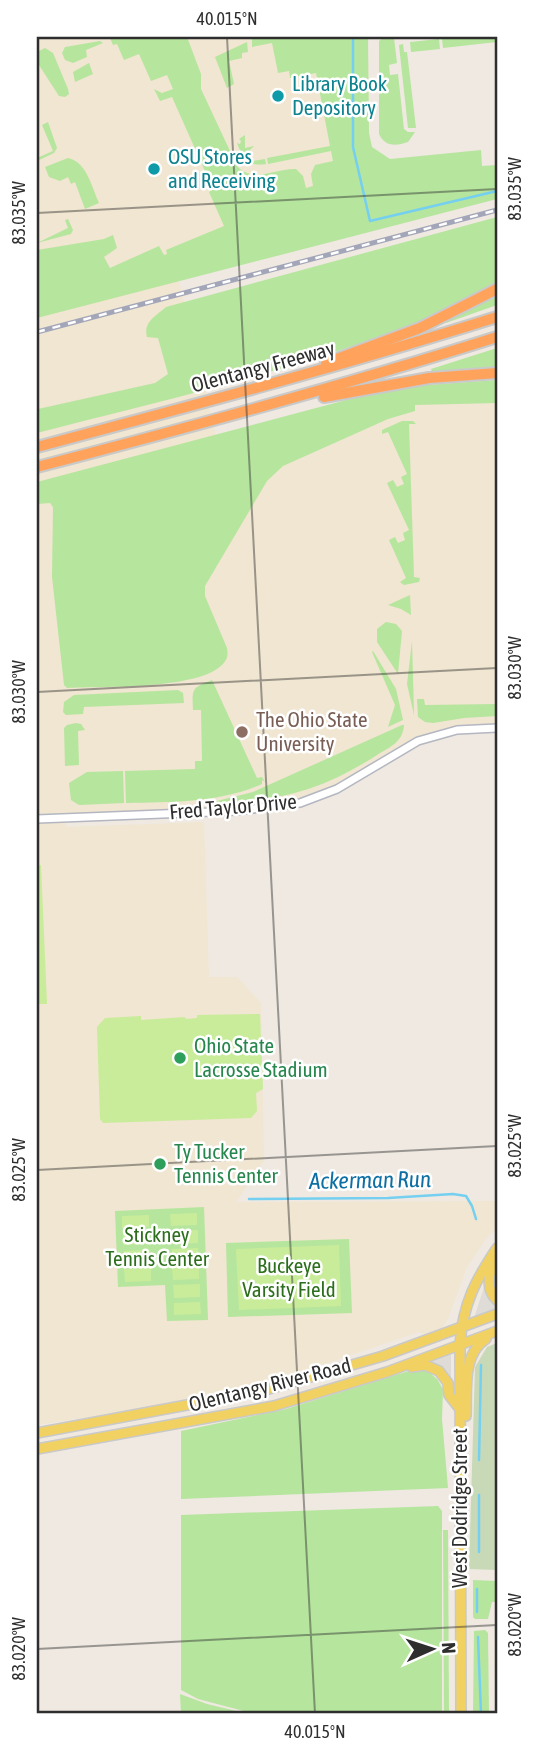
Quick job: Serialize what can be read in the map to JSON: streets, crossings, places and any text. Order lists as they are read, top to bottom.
{
  "streets": {
    "highway": ["Olentangy Freeway"],
    "main road": ["Olentangy River Road", "West Dodridge Street"],
    "street": ["Fred Taylor Drive"]
  },
  "crossings": [
    ["Olentangy River Road", "West Dodridge Street"]
  ],
  "water": ["Ackerman Run"],
  "parks": ["Stickney Tennis Center", "Buckeye Varsity Field"],
  "places": [
    "Library Book Depository",
    "OSU Stores and Receiving",
    "The Ohio State University",
    "Ohio State Lacrosse Stadium",
    "Ty Tucker Tennis Center"
  ],
  "north": "right",
  "coordinates": [
    "40.015°N",
    "83.035°W",
    "83.030°W",
    "83.025°W",
    "83.020°W"
  ]
}
